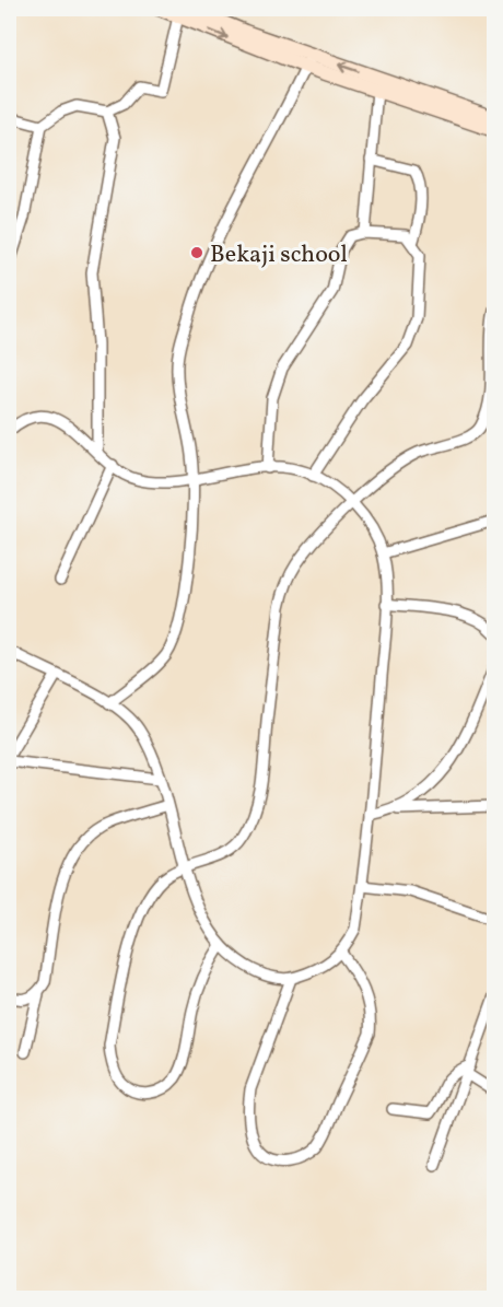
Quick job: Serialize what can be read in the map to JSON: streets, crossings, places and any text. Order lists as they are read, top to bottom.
{
  "places": ["Bekaji school"]
}
